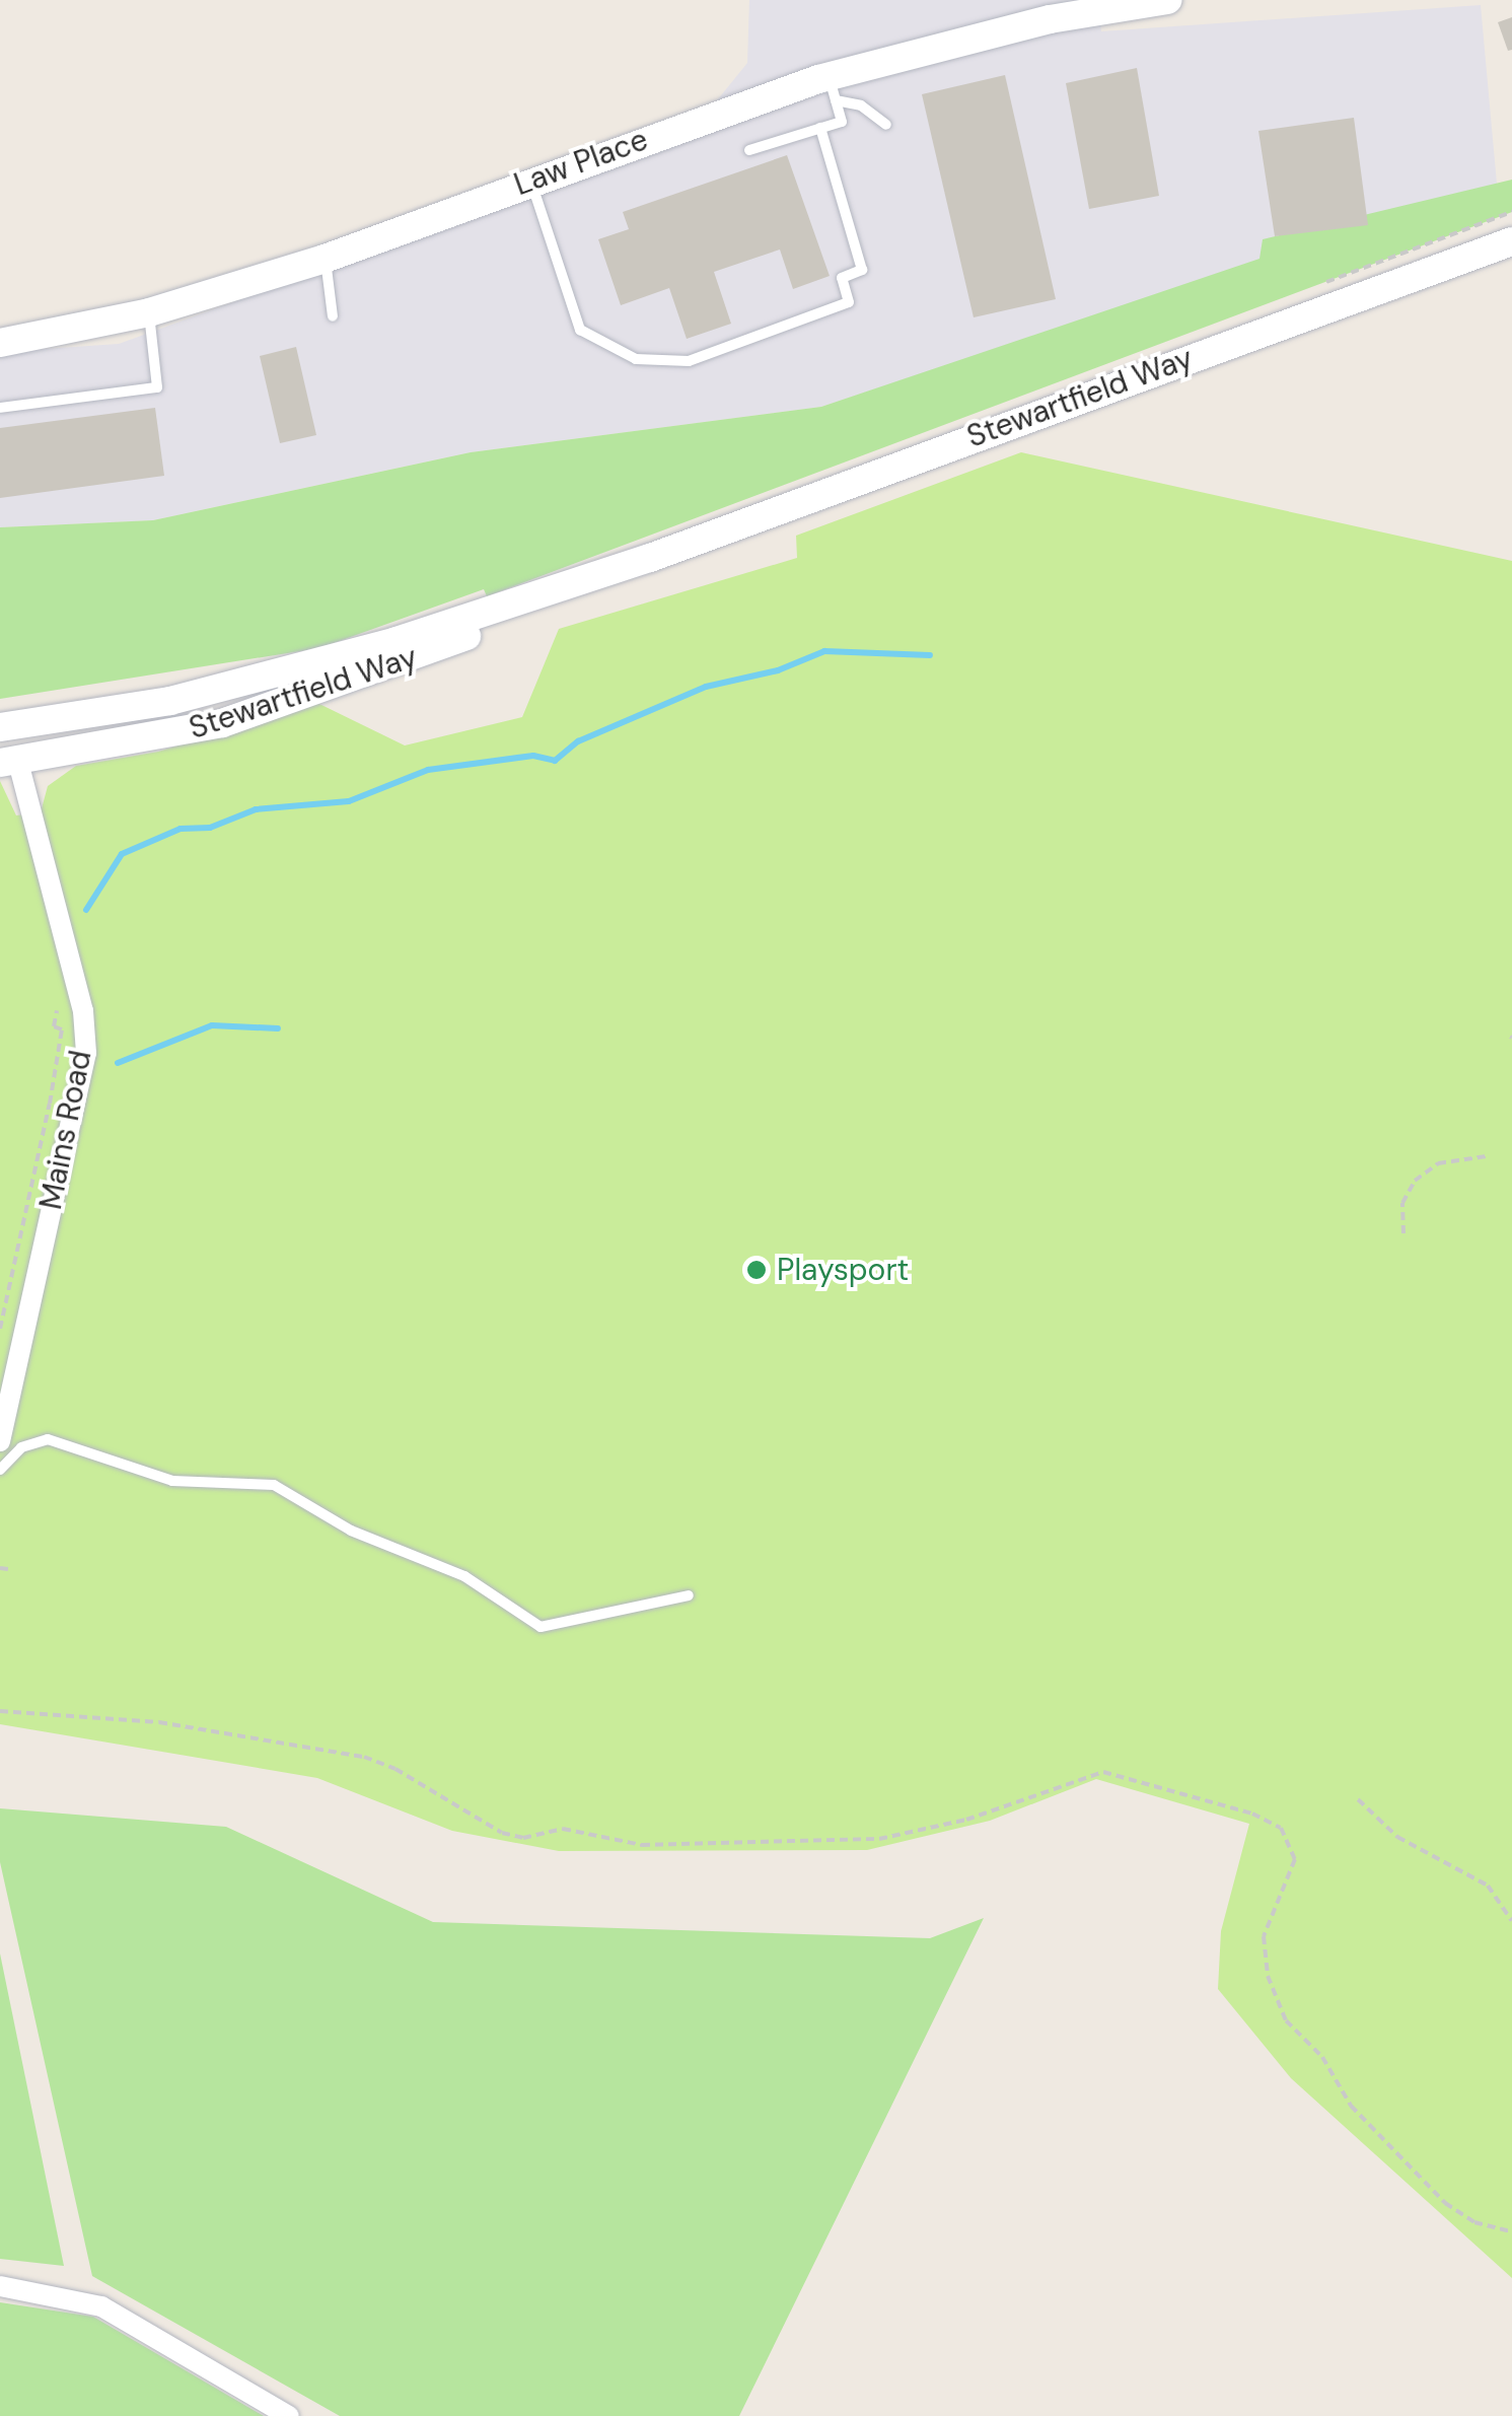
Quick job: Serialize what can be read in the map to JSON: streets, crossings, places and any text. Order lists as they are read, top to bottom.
{
  "streets": {
    "street": ["Law Place", "Stewartfield Way", "Mains Road"]
  },
  "crossings": [
    ["Stewartfield Way", "Mains Road"]
  ],
  "places": ["Playsport"]
}
